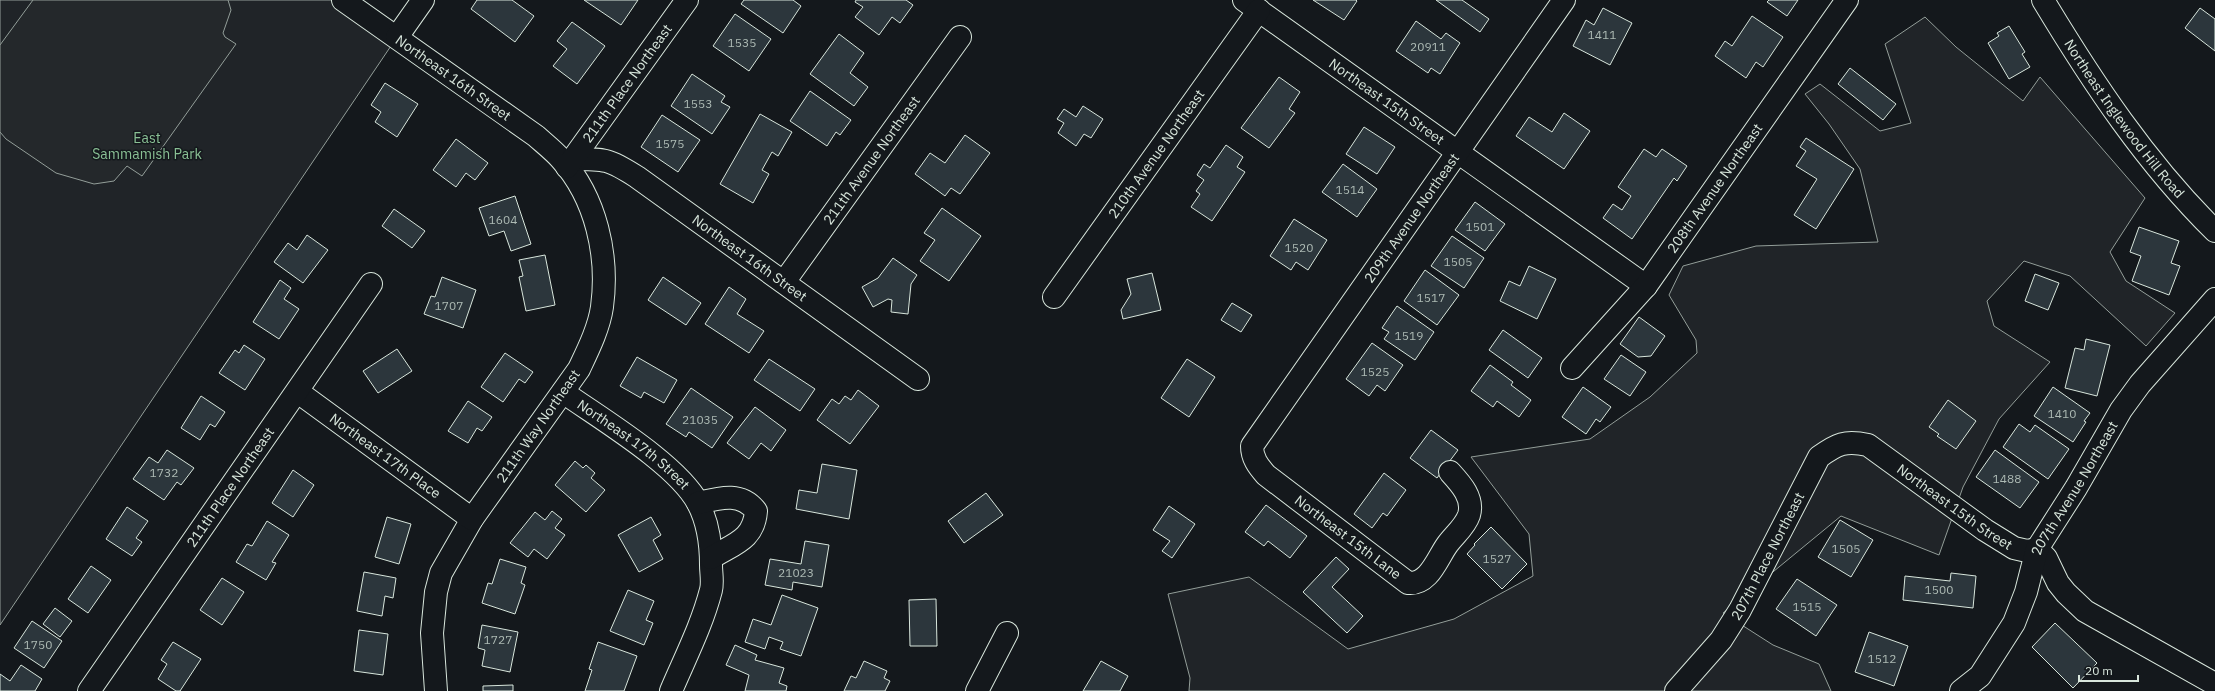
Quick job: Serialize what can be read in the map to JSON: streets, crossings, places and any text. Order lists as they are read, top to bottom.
{
  "streets": {
    "street": [
      "Northeast 16th Street",
      "211th Place Northeast",
      "Northeast 15th Street",
      "Northeast Inglewood Hill Road",
      "210th Avenue Northeast",
      "211th Avenue Northeast",
      "208th Avenue Northeast",
      "209th Avenue Northeast",
      "211th Way Northeast",
      "Northeast 17th Street",
      "Northeast 17th Place",
      "207th Avenue Northeast",
      "Northeast 15th Lane",
      "207th Place Northeast"
    ]
  },
  "crossings": [
    ["Northeast 16th Street", "211th Place Northeast"],
    ["Northeast 16th Street", "211th Avenue Northeast"],
    ["Northeast 16th Street", "211th Way Northeast"],
    ["211th Place Northeast", "211th Way Northeast"],
    ["211th Place Northeast", "Northeast 17th Place"],
    ["Northeast 15th Street", "210th Avenue Northeast"],
    ["Northeast 15th Street", "208th Avenue Northeast"],
    ["Northeast 15th Street", "209th Avenue Northeast"],
    ["Northeast 15th Street", "207th Avenue Northeast"],
    ["Northeast 15th Street", "207th Place Northeast"],
    ["209th Avenue Northeast", "Northeast 15th Lane"],
    ["211th Way Northeast", "Northeast 17th Street"],
    ["211th Way Northeast", "Northeast 17th Place"]
  ],
  "parks": ["East Sammamish Park"],
  "house_numbers": [
    "1411",
    "1535",
    "20911",
    "1553",
    "1575",
    "1514",
    "1604",
    "1501",
    "1520",
    "1505",
    "1517",
    "1707",
    "1519",
    "1525",
    "1410",
    "21035",
    "1732",
    "1488",
    "1505",
    "1527",
    "21023",
    "1500",
    "1515",
    "1727",
    "1750",
    "1512"
  ],
  "scale_bar": "20 m"
}
